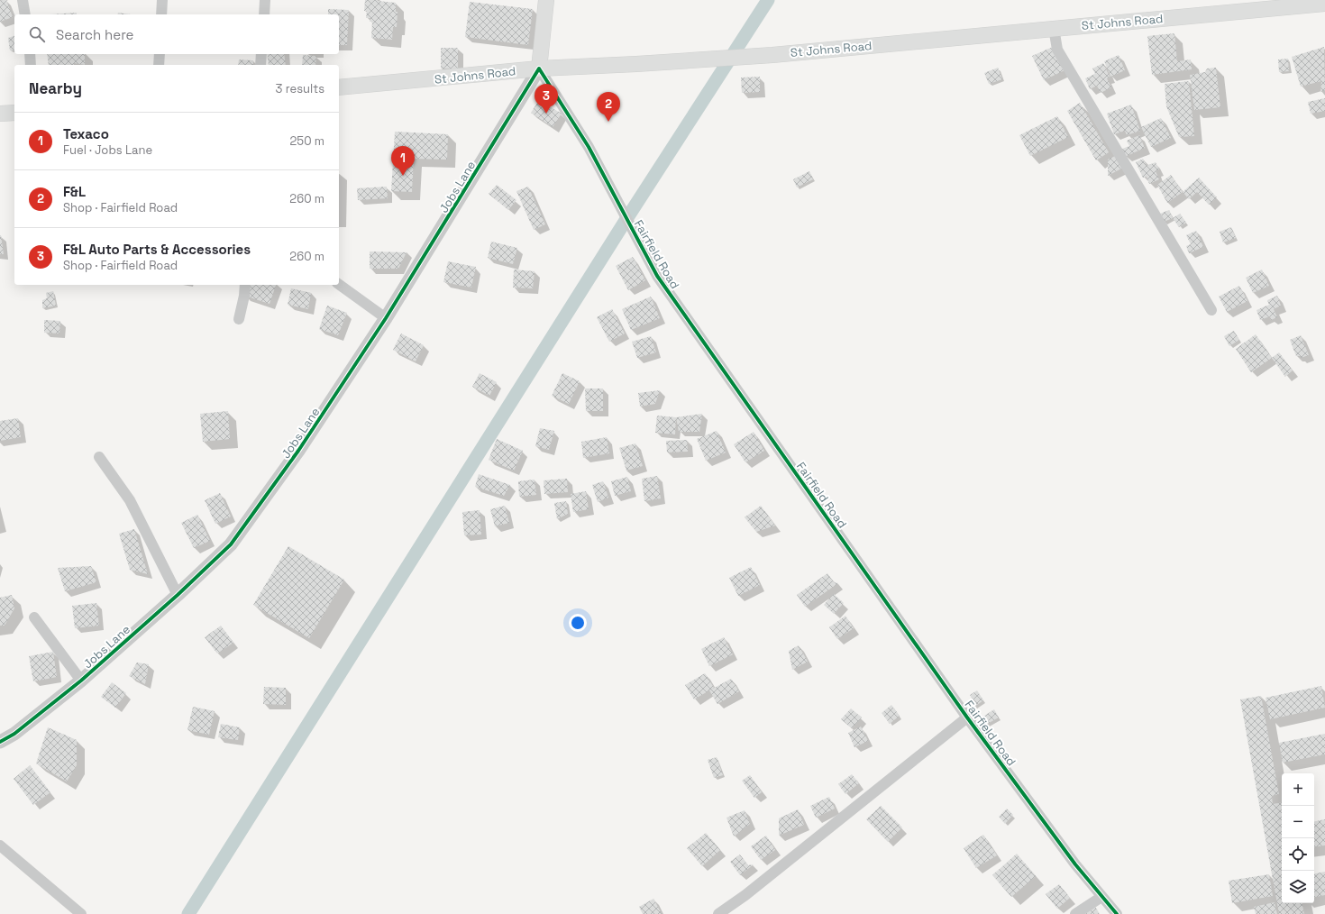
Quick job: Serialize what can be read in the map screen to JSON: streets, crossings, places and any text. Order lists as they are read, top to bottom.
{
  "streets": {
    "main road": ["St Johns Road"],
    "street": ["Jobs Lane", "Fairfield Road"]
  },
  "crossings": [
    ["St Johns Road", "Jobs Lane"],
    ["St Johns Road", "Fairfield Road"],
    ["Jobs Lane", "Fairfield Road"]
  ],
  "page": {
    "search": "Search here",
    "heading": ["Nearby", "3 results"],
    "pins": ["3", "2", "1"],
    "list": [
      {
        "mark": "1",
        "name": "Texaco",
        "note": "Fuel · Jobs Lane",
        "value": "250 m"
      },
      {
        "mark": "2",
        "name": "F&L",
        "note": "Shop · Fairfield Road",
        "value": "260 m"
      },
      {
        "mark": "3",
        "name": "F&L Auto Parts & Accessories",
        "note": "Shop · Fairfield Road",
        "value": "260 m"
      }
    ],
    "map_buttons": ["+", "−"]
  }
}
